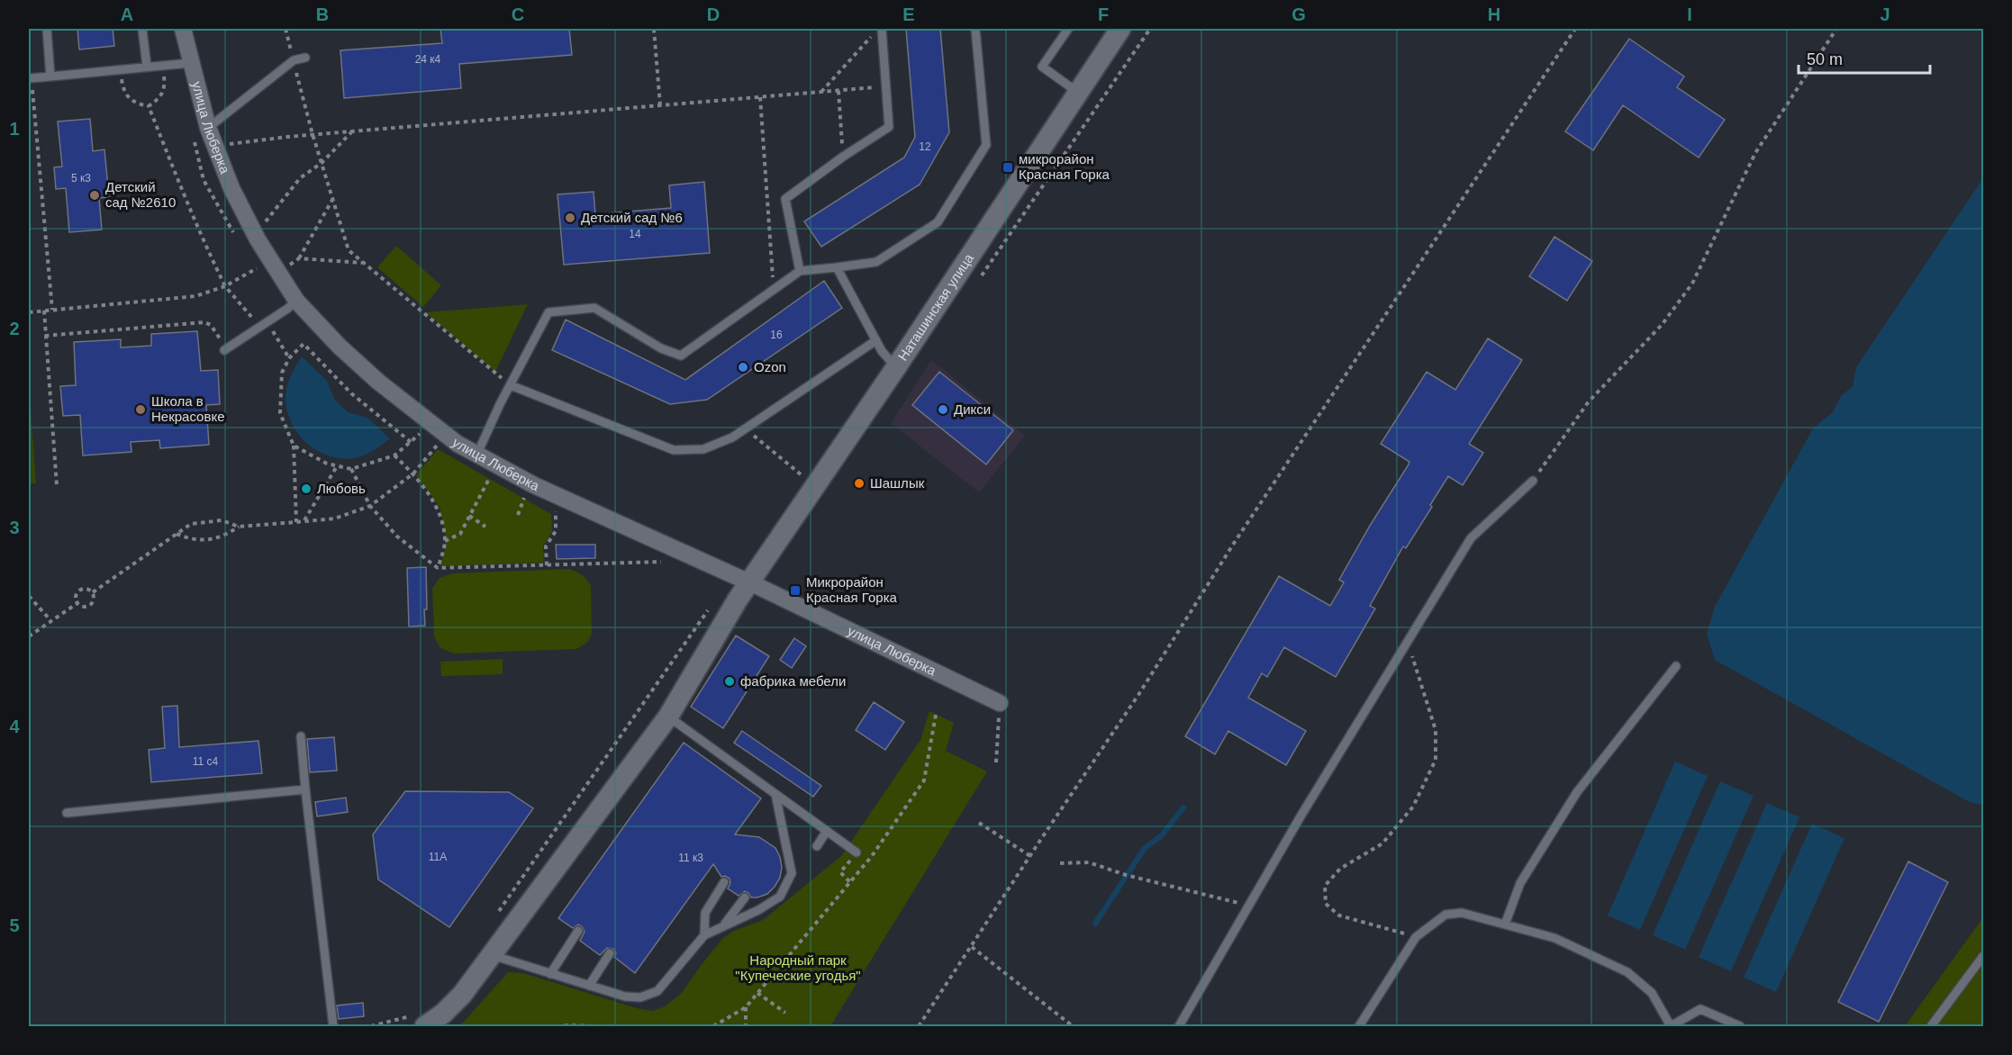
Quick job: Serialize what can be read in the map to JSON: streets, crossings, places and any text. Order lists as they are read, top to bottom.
{
  "streets": {
    "street": ["улица Люберка", "Наташинская улица"]
  },
  "crossings": [
    ["улица Люберка", "Наташинская улица"]
  ],
  "parks": ["Народный парк \"Купеческие угодья\""],
  "places": {
    "transit": ["микрорайон Красная Горка", "Микрорайон Красная Горка"],
    "other": [
      "Детский сад №2610",
      "Детский сад №6",
      "Ozon",
      "Школа в Некрасовке",
      "Дикси",
      "Шашлык",
      "Любовь",
      "фабрика мебели"
    ]
  },
  "house_numbers": [
    "24 к4",
    "12",
    "5 к3",
    "14",
    "16",
    "11 с4",
    "11А",
    "11 к3"
  ],
  "scale_bar": "50 m",
  "grid": {
    "columns": [
      "A",
      "B",
      "C",
      "D",
      "E",
      "F",
      "G",
      "H",
      "I",
      "J"
    ],
    "rows": [
      "1",
      "2",
      "3",
      "4",
      "5"
    ]
  }
}
